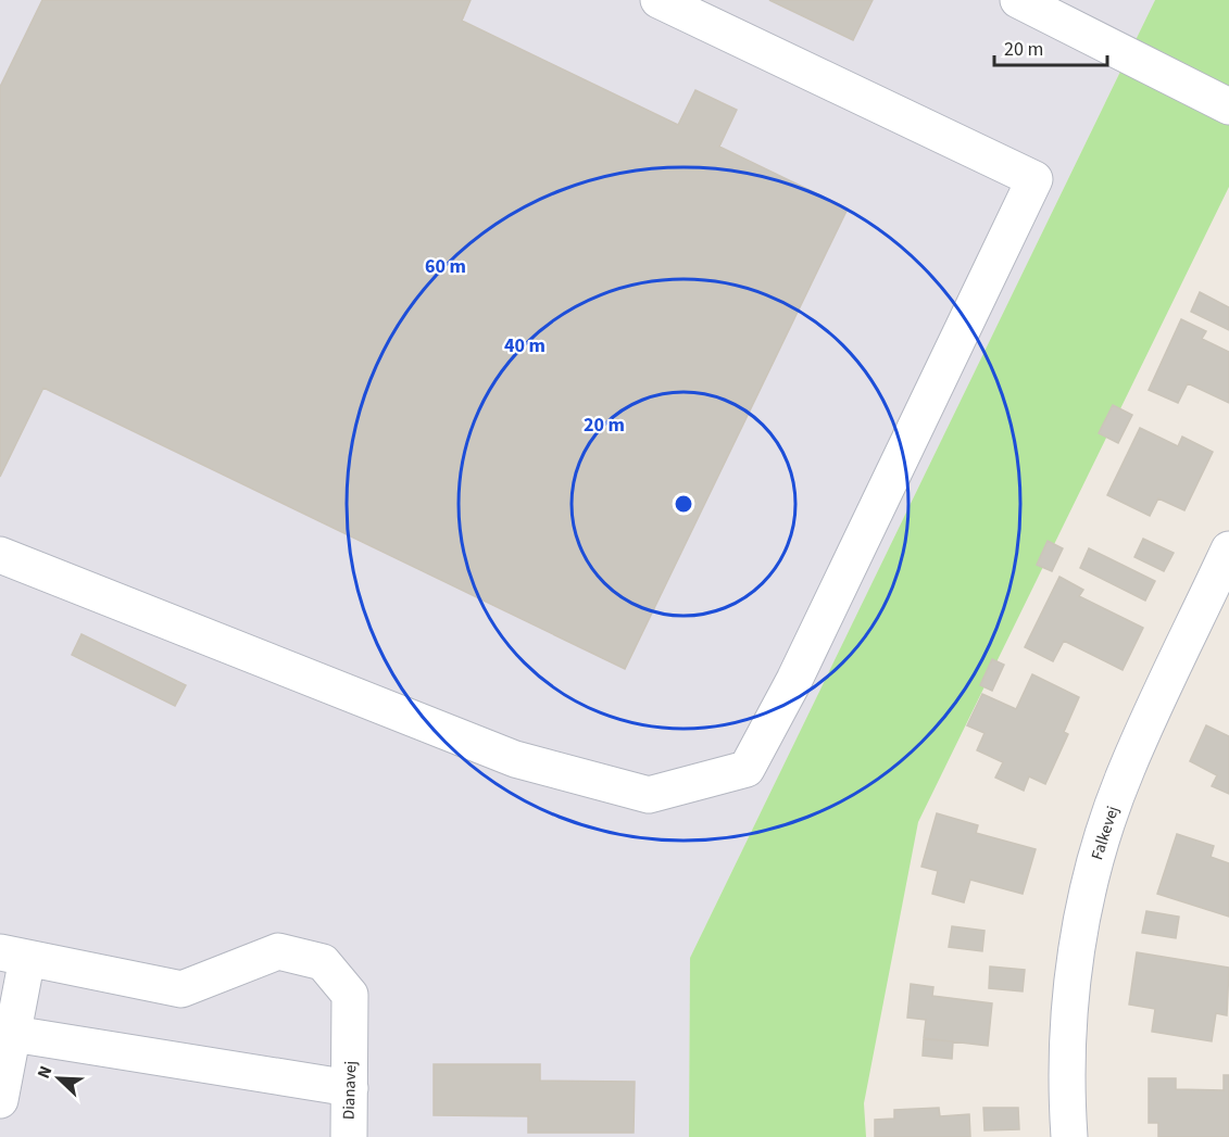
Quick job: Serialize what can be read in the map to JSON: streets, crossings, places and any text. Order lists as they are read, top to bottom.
{
  "streets": {
    "street": ["Falkevej", "Dianavej"]
  },
  "scale_bar": "20 m",
  "north": "top left",
  "rings": ["60 m", "40 m", "20 m"]
}
